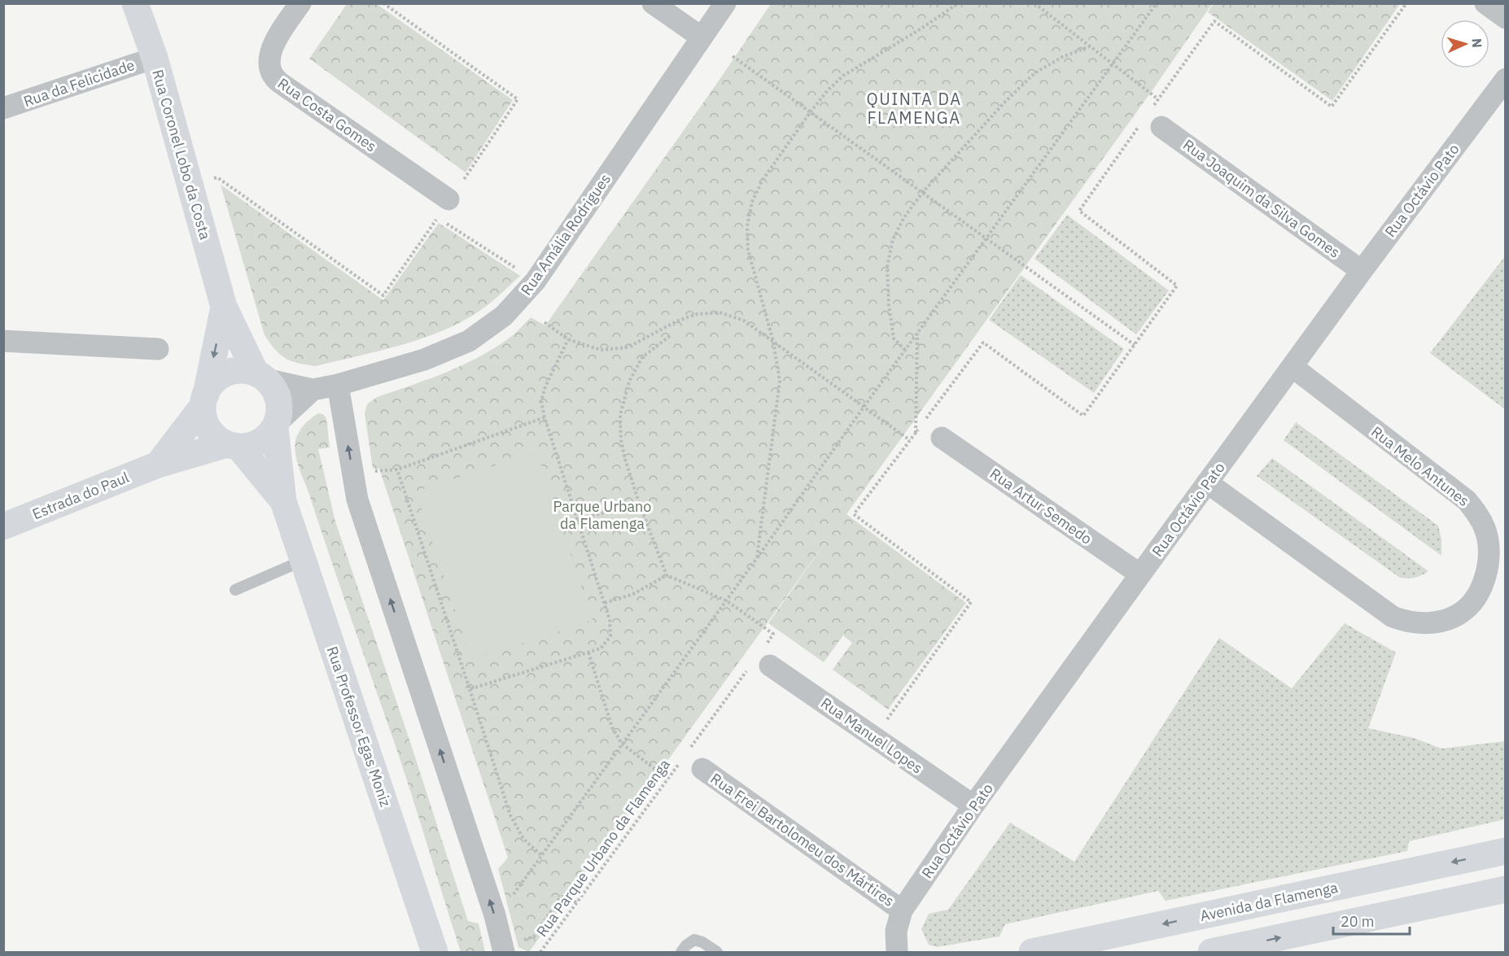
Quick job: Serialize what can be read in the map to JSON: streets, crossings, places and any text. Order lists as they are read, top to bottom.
{
  "streets": {
    "street": [
      "Rua da Felicidade",
      "Rua Costa Gomes",
      "Rua Coronel Lobo da Costa",
      "Rua Octávio Pato",
      "Rua Joaquim da Silva Gomes",
      "Rua Amália Rodrigues",
      "Rua Melo Antunes",
      "Estrada do Paul",
      "Rua Artur Semedo",
      "Rua Professor Egas Moniz",
      "Rua Manuel Lopes",
      "Rua Frei Bartolomeu dos Mártires",
      "Avenida da Flamenga"
    ],
    "path": ["Rua Parque Urbano da Flamenga"]
  },
  "crossings": [
    ["Rua da Felicidade", "Rua Coronel Lobo da Costa"],
    ["Rua Coronel Lobo da Costa", "Rua Amália Rodrigues"],
    ["Rua Coronel Lobo da Costa", "Estrada do Paul"],
    ["Rua Coronel Lobo da Costa", "Rua Professor Egas Moniz"],
    ["Rua Octávio Pato", "Rua Joaquim da Silva Gomes"],
    ["Rua Octávio Pato", "Rua Melo Antunes"],
    ["Rua Octávio Pato", "Rua Artur Semedo"],
    ["Rua Octávio Pato", "Rua Manuel Lopes"],
    ["Rua Octávio Pato", "Rua Frei Bartolomeu dos Mártires"],
    ["Rua Amália Rodrigues", "Estrada do Paul"],
    ["Rua Amália Rodrigues", "Rua Professor Egas Moniz"],
    ["Estrada do Paul", "Rua Professor Egas Moniz"]
  ],
  "districts": ["QUINTA DA FLAMENGA"],
  "parks": ["Parque Urbano da Flamenga"],
  "scale_bar": "20 m",
  "north": "right"
}
